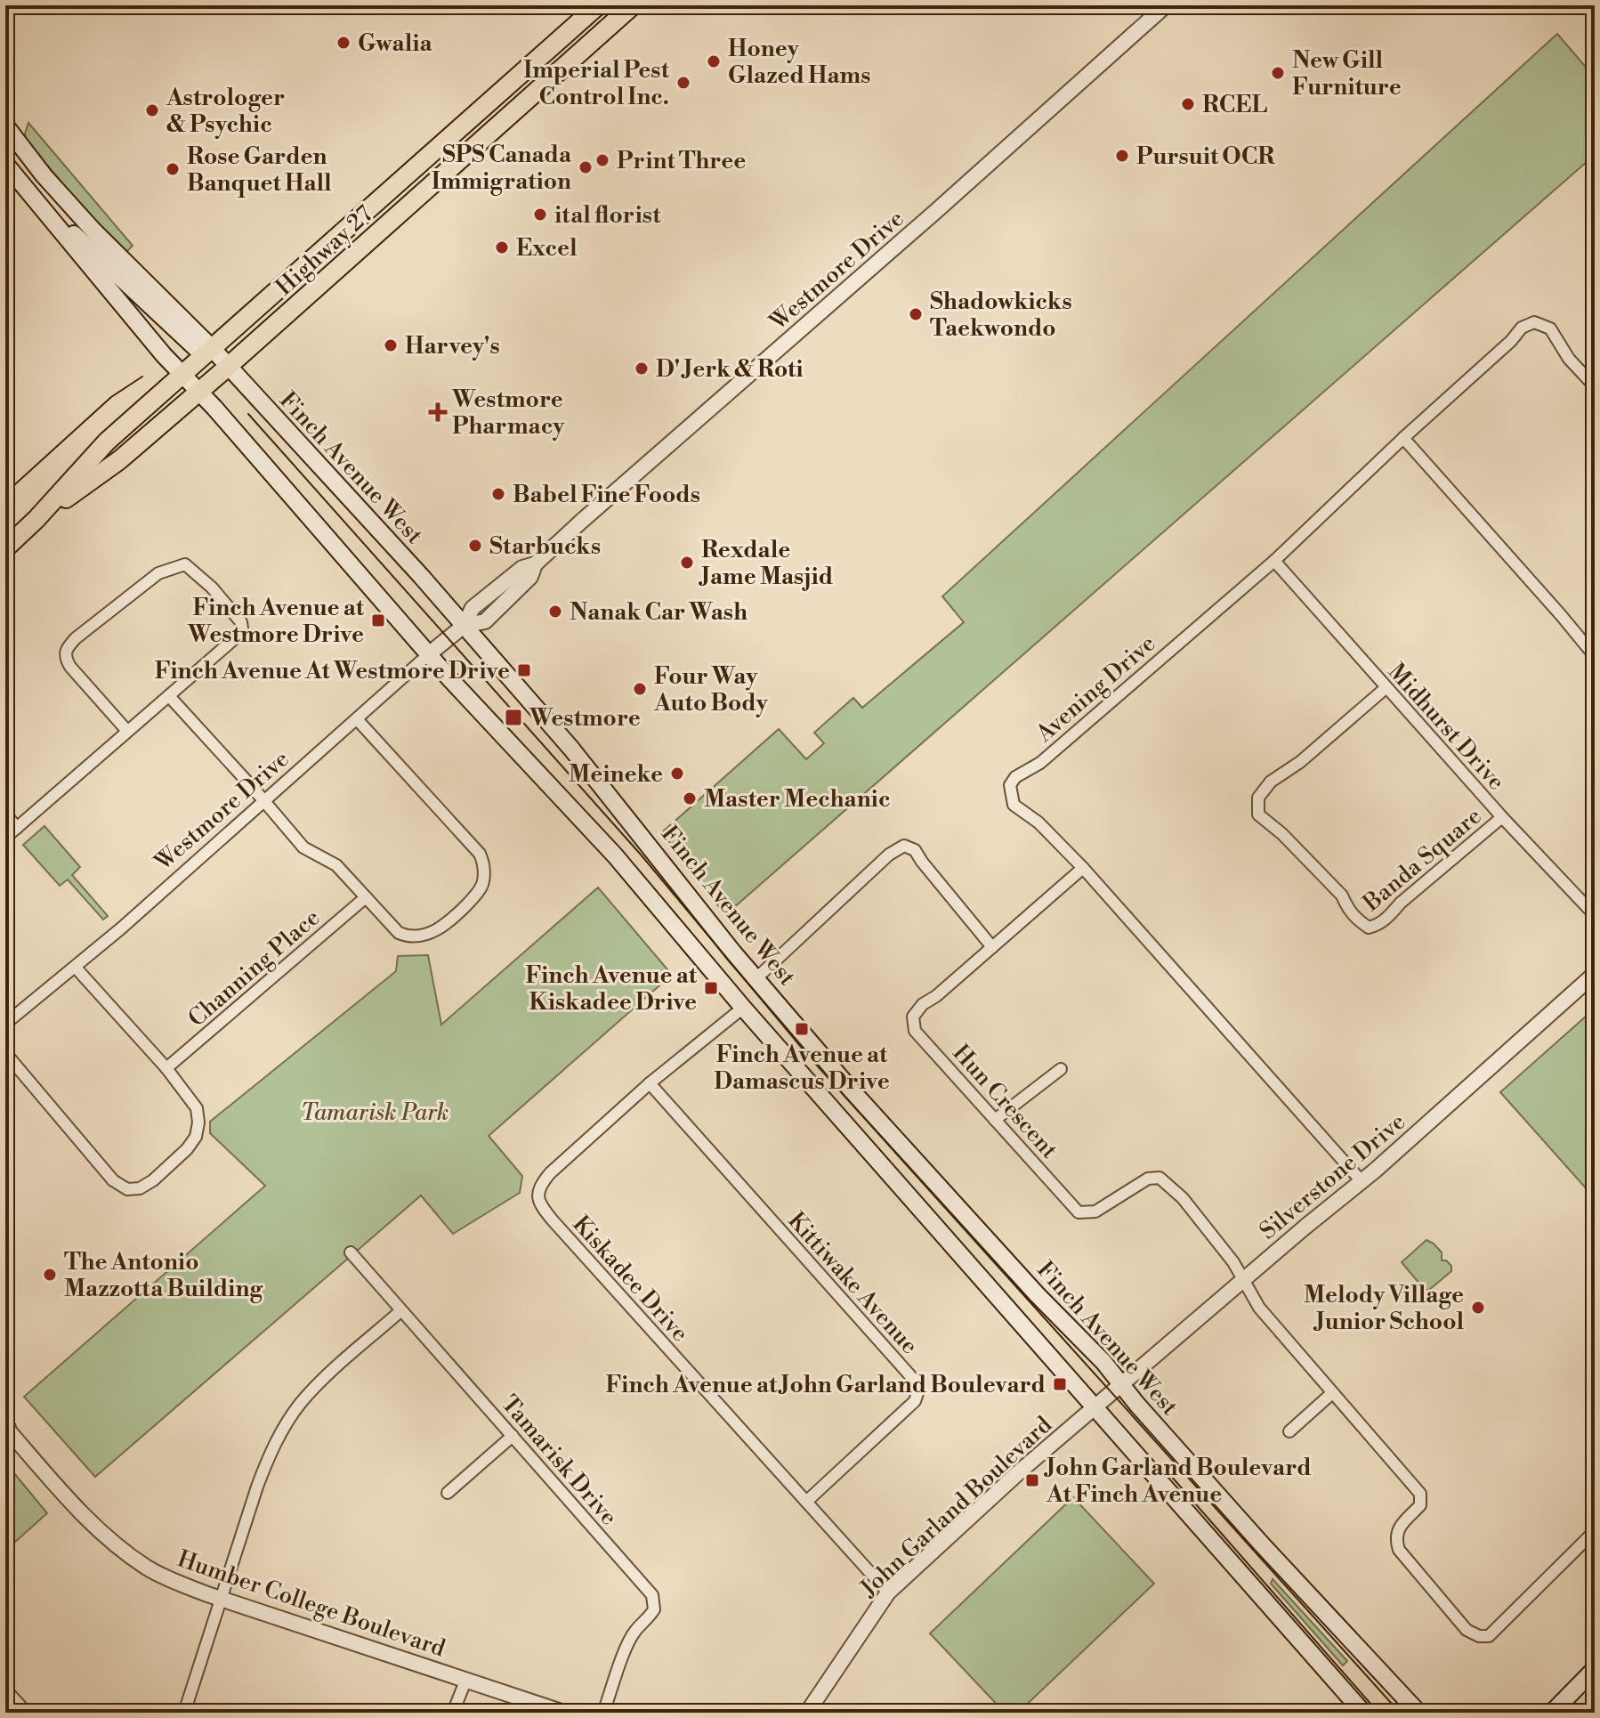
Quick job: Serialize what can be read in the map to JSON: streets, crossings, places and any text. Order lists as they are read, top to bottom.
{
  "streets": {
    "main road": ["Highway 27", "Finch Avenue West"],
    "street": [
      "Westmore Drive",
      "Avening Drive",
      "Midhurst Drive",
      "Banda Square",
      "Channing Place",
      "Hun Crescent",
      "Silverstone Drive",
      "Kiskadee Drive",
      "Kittiwake Avenue",
      "Tamarisk Drive",
      "John Garland Boulevard",
      "Humber College Boulevard"
    ]
  },
  "crossings": [
    ["Highway 27", "Finch Avenue West"],
    ["Westmore Drive", "Finch Avenue West"],
    ["Finch Avenue West", "Silverstone Drive"],
    ["Finch Avenue West", "Kiskadee Drive"],
    ["Finch Avenue West", "John Garland Boulevard"],
    ["Avening Drive", "Midhurst Drive"],
    ["Avening Drive", "Hun Crescent"],
    ["Avening Drive", "Silverstone Drive"],
    ["Midhurst Drive", "Banda Square"],
    ["Hun Crescent", "Silverstone Drive"],
    ["Silverstone Drive", "John Garland Boulevard"],
    ["Kiskadee Drive", "Kittiwake Avenue"],
    ["Kiskadee Drive", "John Garland Boulevard"]
  ],
  "parks": ["Tamarisk Park"],
  "places": {
    "other": [
      "Gwalia",
      "Honey Glazed Hams",
      "New Gill Furniture",
      "Imperial Pest Control Inc.",
      "RCEL",
      "Astrologer & Psychic",
      "Pursuit OCR",
      "Print Three",
      "SPS Canada Immigration",
      "Rose Garden Banquet Hall",
      "ital florist",
      "Excel",
      "Shadowkicks Taekwondo",
      "Harvey's",
      "D' Jerk & Roti",
      "Babel Fine Foods",
      "Starbucks",
      "Rexdale Jame Masjid",
      "Nanak Car Wash",
      "Four Way Auto Body",
      "Meineke",
      "Master Mechanic",
      "The Antonio Mazzotta Building",
      "Melody Village Junior School"
    ],
    "health": ["Westmore Pharmacy"],
    "transit": [
      "Finch Avenue at Westmore Drive",
      "Finch Avenue At Westmore Drive",
      "Westmore",
      "Finch Avenue at Kiskadee Drive",
      "Finch Avenue at Damascus Drive",
      "Finch Avenue at John Garland Boulevard",
      "John Garland Boulevard At Finch Avenue"
    ]
  }
}
